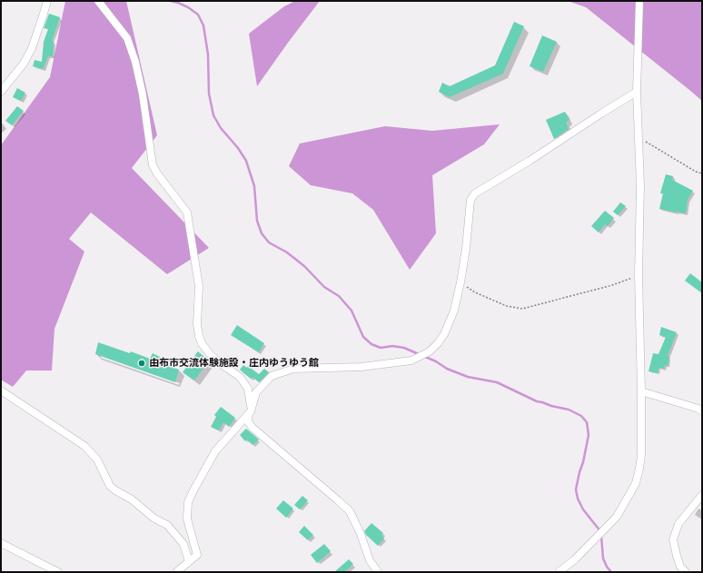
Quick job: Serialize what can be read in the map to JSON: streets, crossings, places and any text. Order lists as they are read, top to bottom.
{
  "places": ["由布市交流体験施設・庄内ゆうゆう館"]
}
